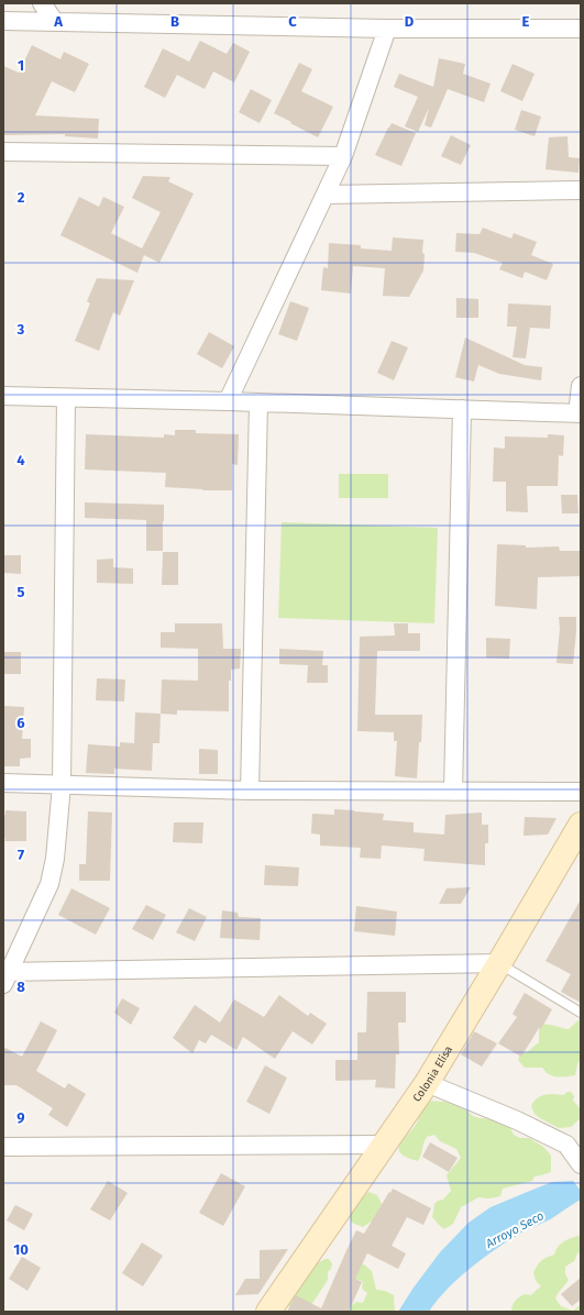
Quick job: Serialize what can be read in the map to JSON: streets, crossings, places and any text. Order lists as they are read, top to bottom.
{
  "streets": {
    "street": ["Colonia Elisa"]
  },
  "water": ["Arroyo Seco"],
  "grid": {
    "columns": [
      "A",
      "B",
      "C",
      "D",
      "E"
    ],
    "rows": [
      "1",
      "2",
      "3",
      "4",
      "5",
      "6",
      "7",
      "8",
      "9",
      "10"
    ]
  }
}
